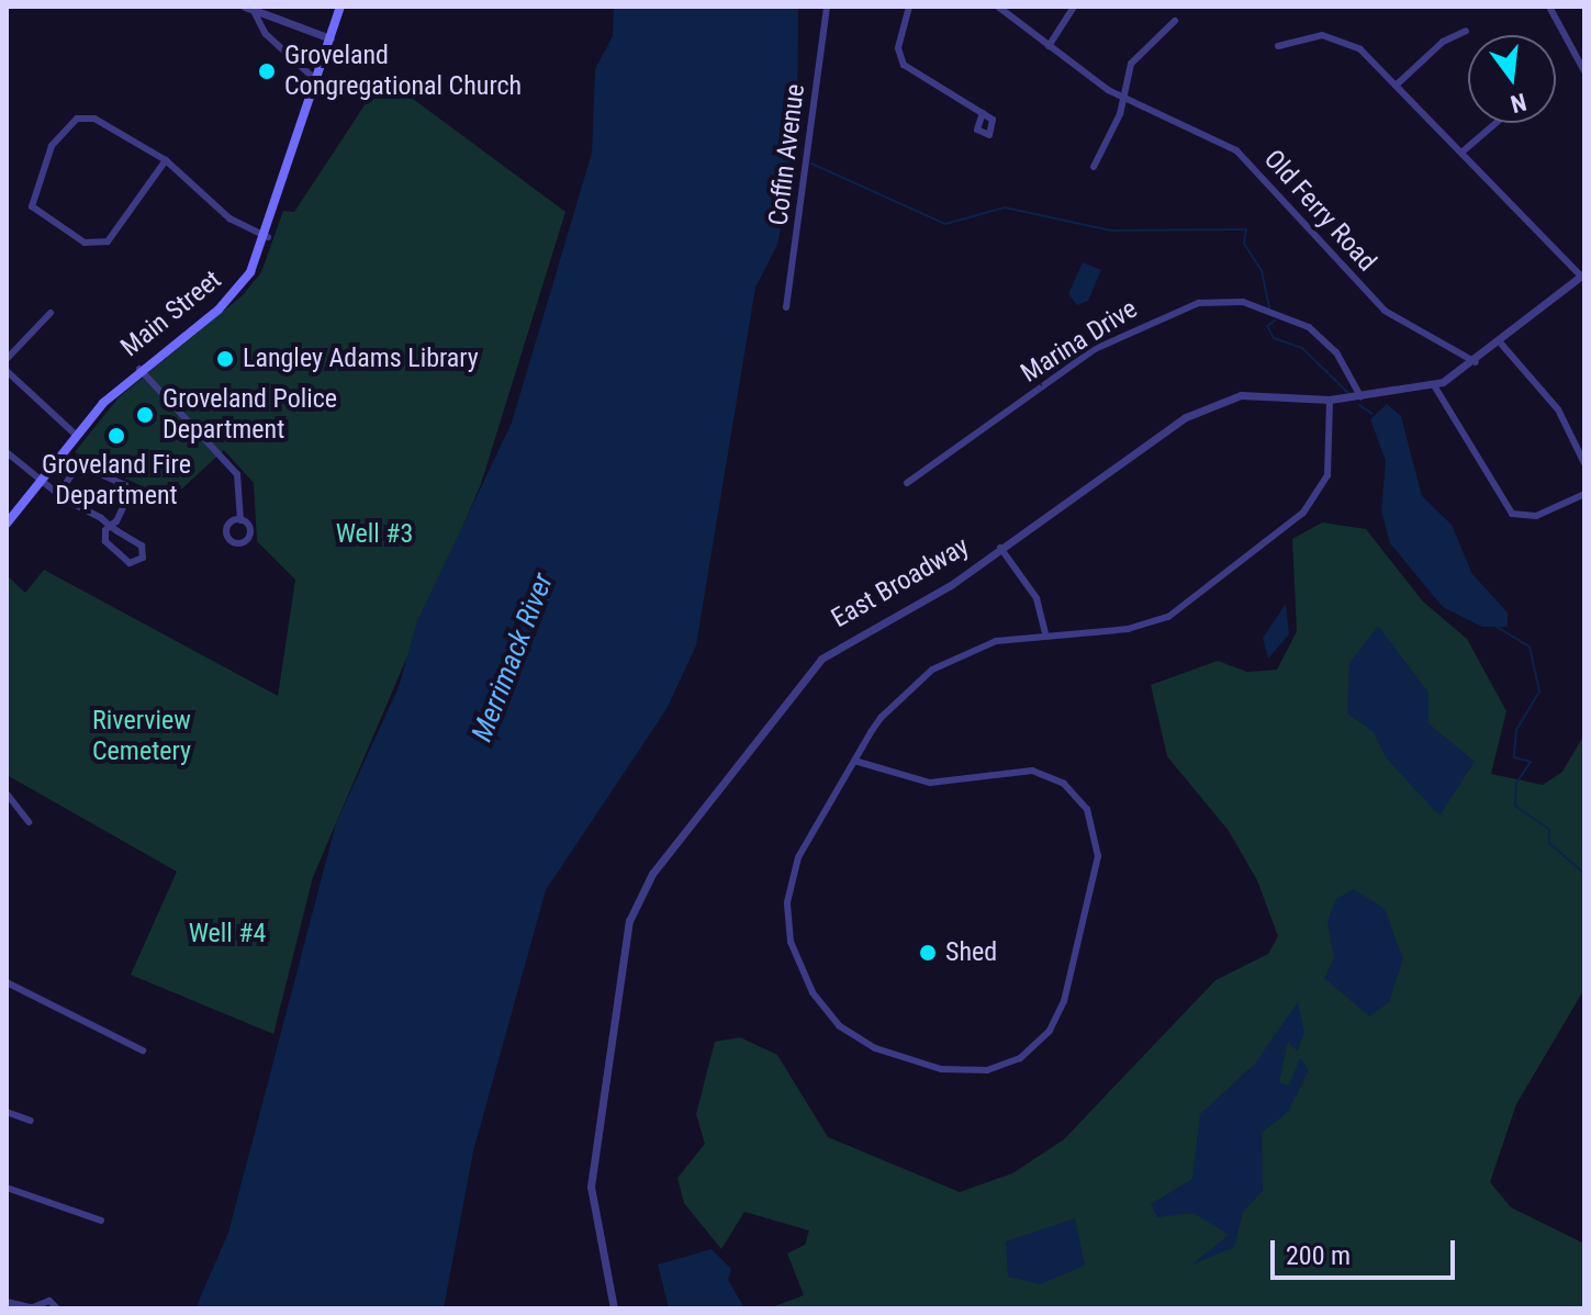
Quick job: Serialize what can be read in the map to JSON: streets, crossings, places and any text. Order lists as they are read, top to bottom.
{
  "streets": {
    "main road": ["Main Street"],
    "street": [
      "Coffin Avenue",
      "Old Ferry Road",
      "Marina Drive",
      "East Broadway"
    ]
  },
  "crossings": [
    ["Old Ferry Road", "East Broadway"],
    ["Marina Drive", "East Broadway"]
  ],
  "water": ["Merrimack River"],
  "parks": ["Well #3", "Riverview Cemetery", "Well #4"],
  "places": [
    "Groveland Congregational Church",
    "Langley Adams Library",
    "Groveland Police Department",
    "Groveland Fire Department",
    "Shed"
  ],
  "scale_bar": "200 m",
  "north": "bottom"
}
